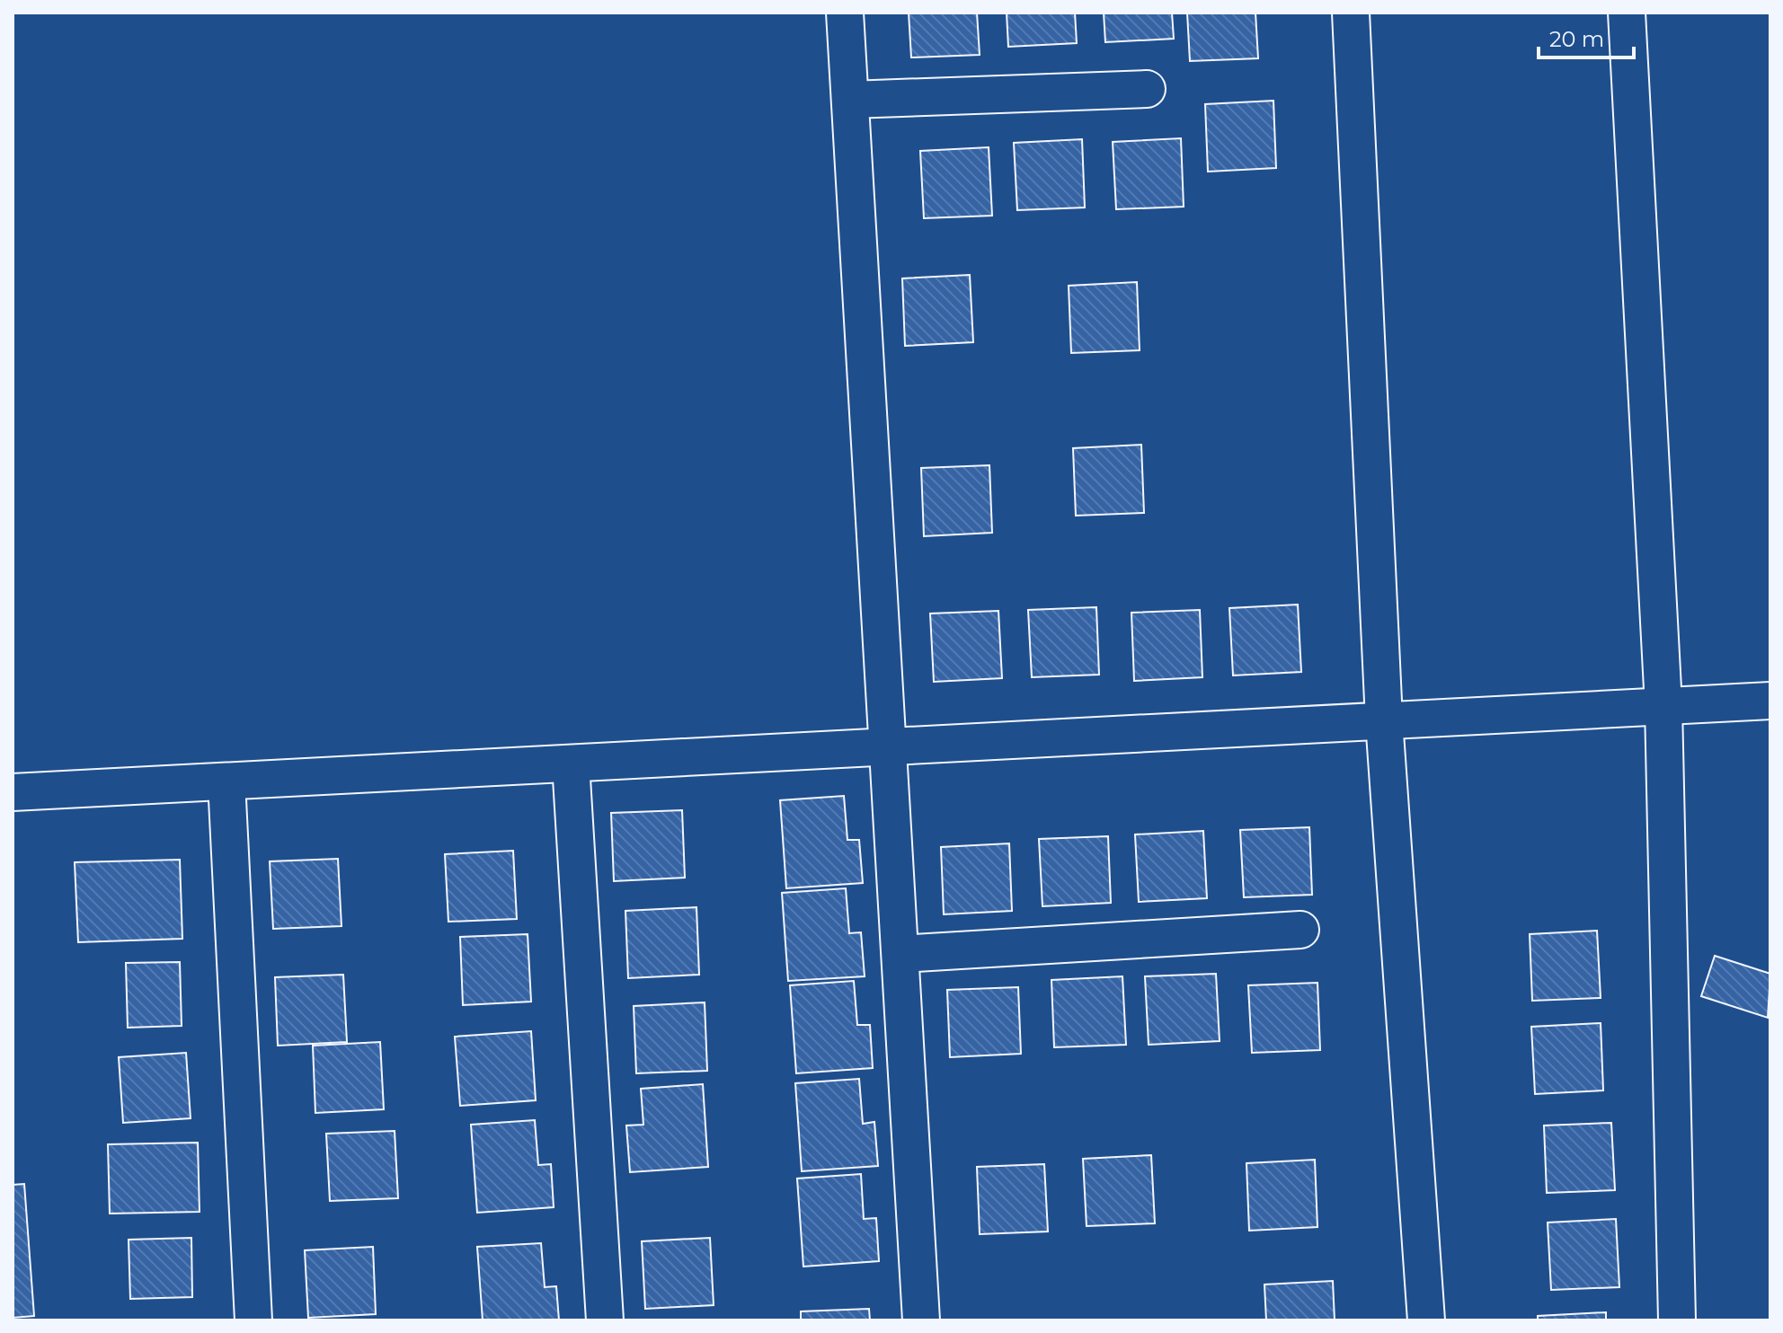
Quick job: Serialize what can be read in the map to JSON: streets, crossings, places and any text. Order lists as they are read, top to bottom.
{
  "scale_bar": "20 m"
}
